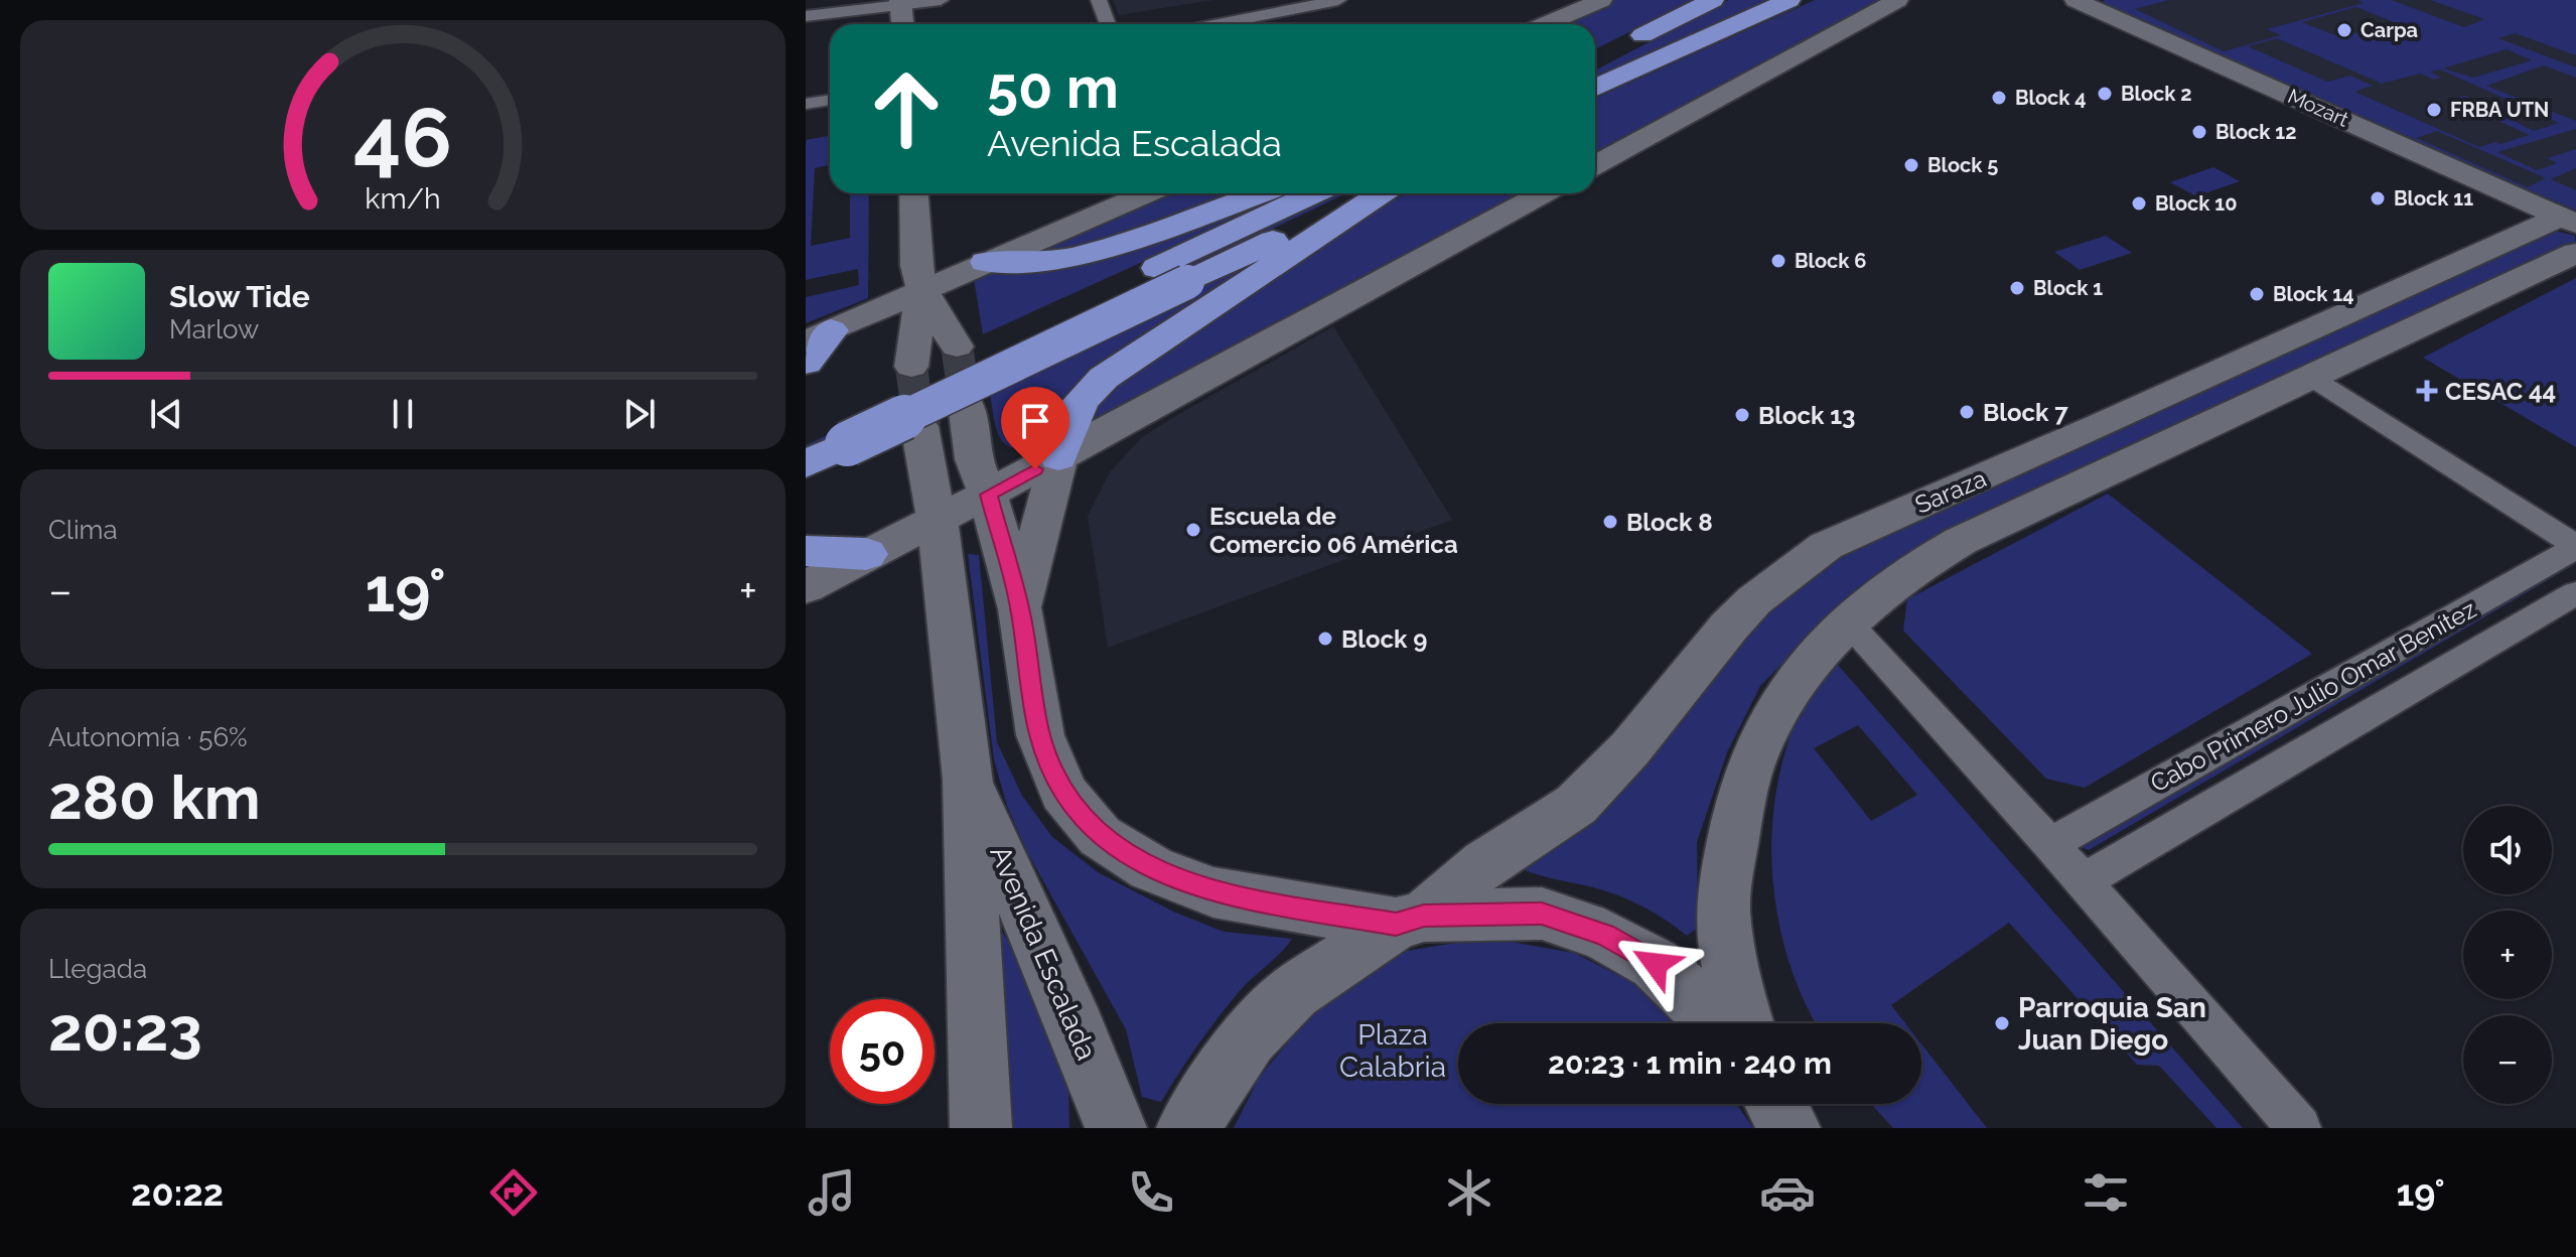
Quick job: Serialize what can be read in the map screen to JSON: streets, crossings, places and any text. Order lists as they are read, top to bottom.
{
  "streets": {
    "street": [
      "Mozart",
      "Saraza",
      "Cabo Primero Julio Omar Benítez",
      "Avenida Escalada"
    ]
  },
  "crossings": [
    ["Mozart", "Saraza"]
  ],
  "parks": ["Plaza Calabria"],
  "places": {
    "other": [
      "Carpa",
      "Block 2",
      "Block 4",
      "FRBA UTN",
      "Block 12",
      "Block 5",
      "Block 11",
      "Block 10",
      "Block 6",
      "Block 1",
      "Block 14",
      "Block 7",
      "Block 13",
      "Block 8",
      "Escuela de Comercio 06 América",
      "Block 9",
      "Parroquia San Juan Diego"
    ],
    "health": ["CESAC 44"]
  },
  "page": {
    "turn": ["50 m", "Avenida Escalada"],
    "song": ["Slow Tide", "Marlow"],
    "tile": [
      "Clima",
      ["Autonomía · 56%", "280 km"],
      ["Llegada", "20:23"]
    ],
    "heat": ["−", "19°", "+"],
    "map_buttons": ["+", "−"],
    "limit": "50",
    "trip": "20:23 · 1 min · 240 m",
    "tabs": ["20:22", "19°"],
    "gauge": ["46", "km/h"]
  }
}
